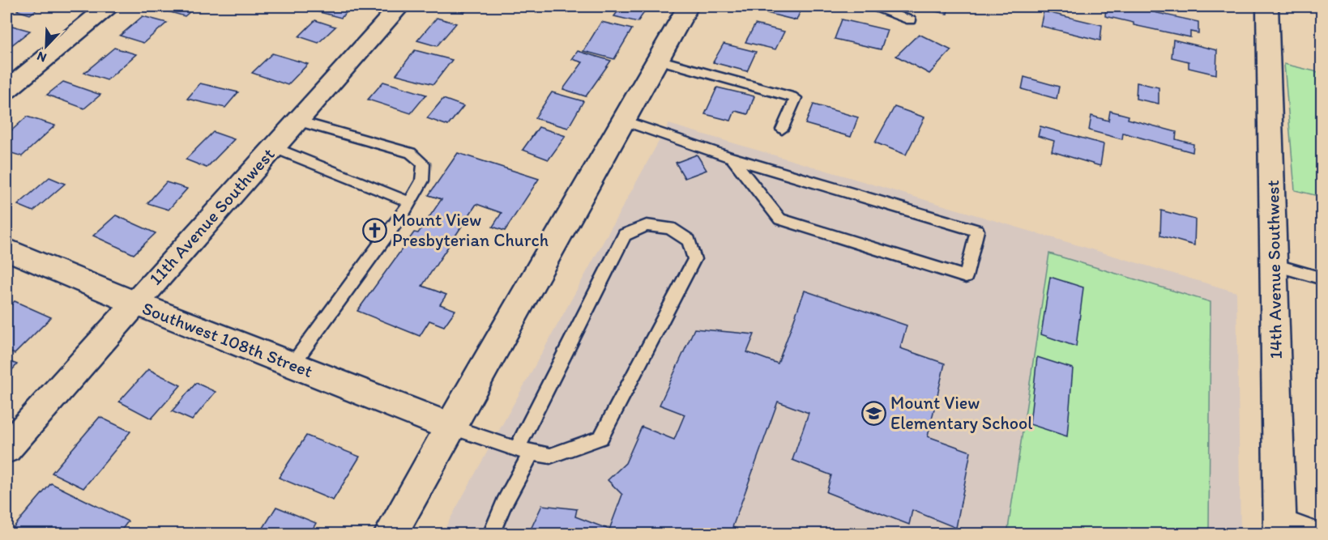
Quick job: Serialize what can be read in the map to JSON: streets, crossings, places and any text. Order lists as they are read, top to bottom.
{
  "streets": {
    "street": ["11th Avenue Southwest", "14th Avenue Southwest", "Southwest 108th Street"]
  },
  "crossings": [
    ["11th Avenue Southwest", "Southwest 108th Street"]
  ],
  "places": {
    "church": ["Mount View Presbyterian Church"],
    "school or university": ["Mount View Elementary School"]
  },
  "north": "bottom left"
}
